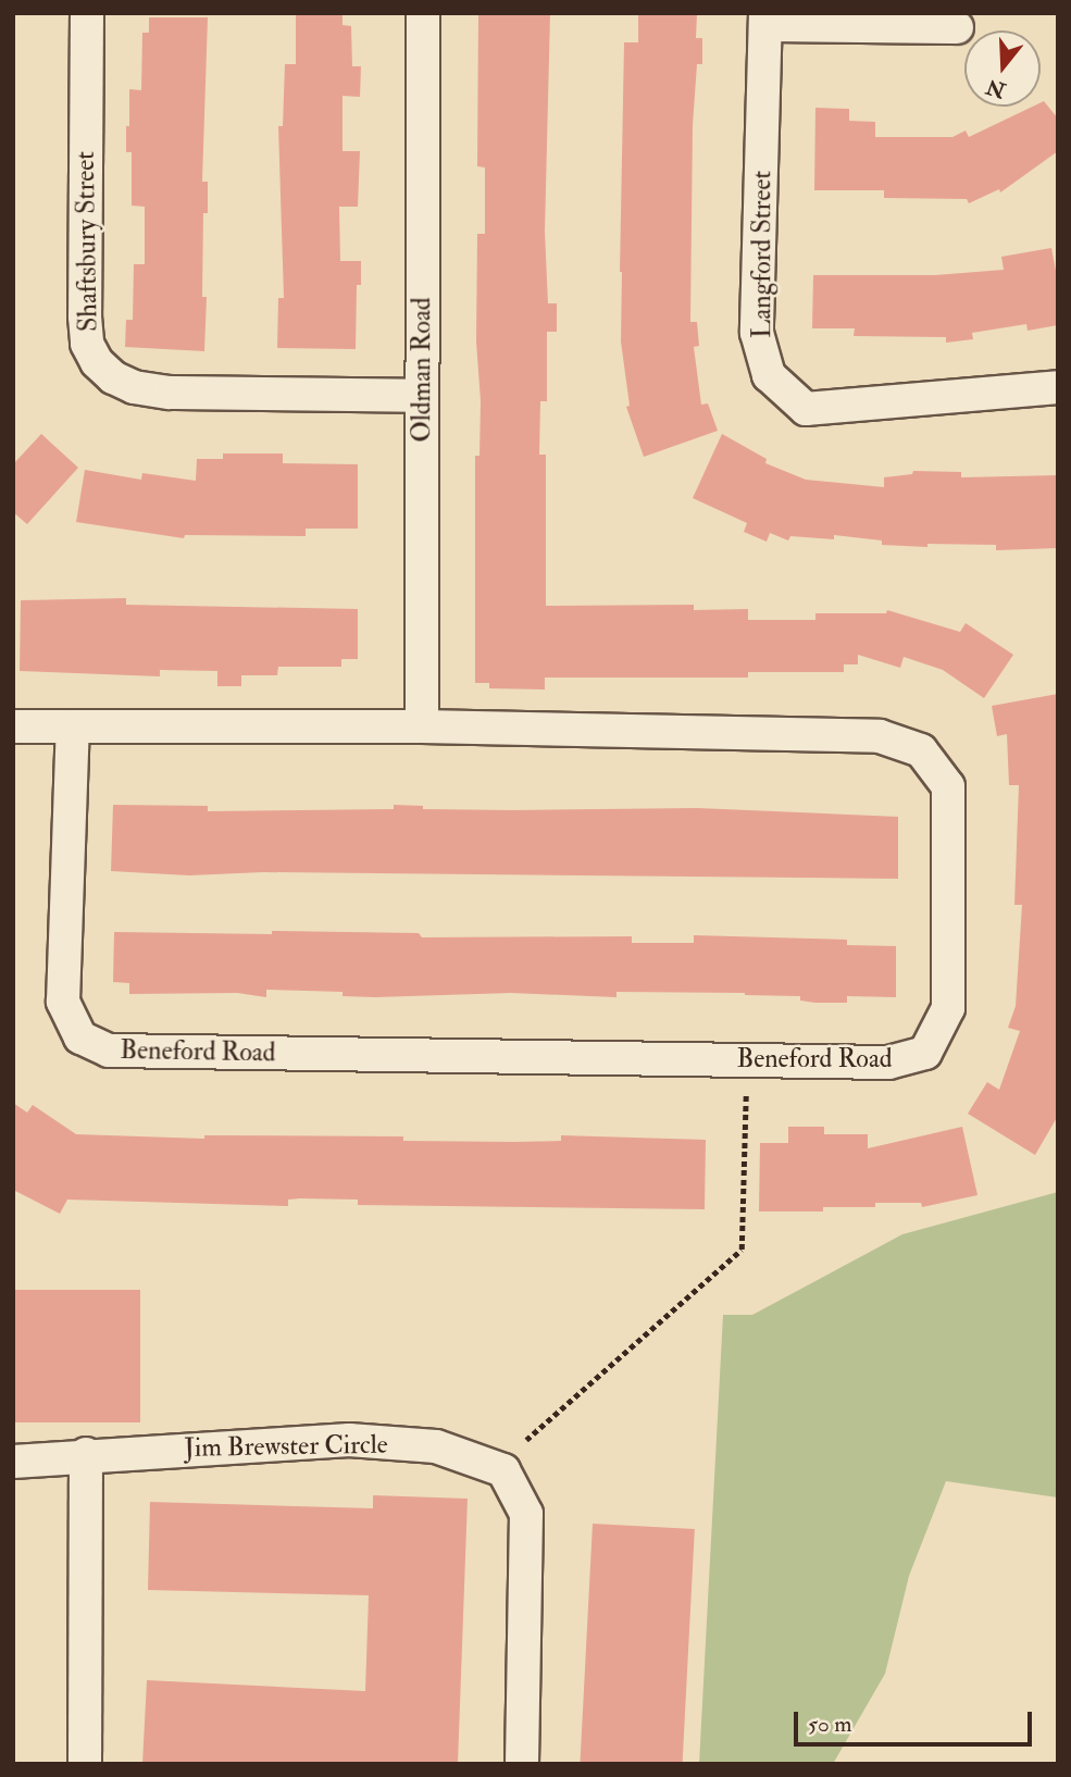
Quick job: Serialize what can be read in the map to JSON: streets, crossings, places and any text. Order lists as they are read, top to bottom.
{
  "streets": {
    "street": [
      "Shaftsbury Street",
      "Langford Street",
      "Oldman Road",
      "Beneford Road",
      "Jim Brewster Circle"
    ]
  },
  "crossings": [
    ["Shaftsbury Street", "Oldman Road"],
    ["Oldman Road", "Beneford Road"]
  ],
  "scale_bar": "50 m",
  "north": "bottom"
}
